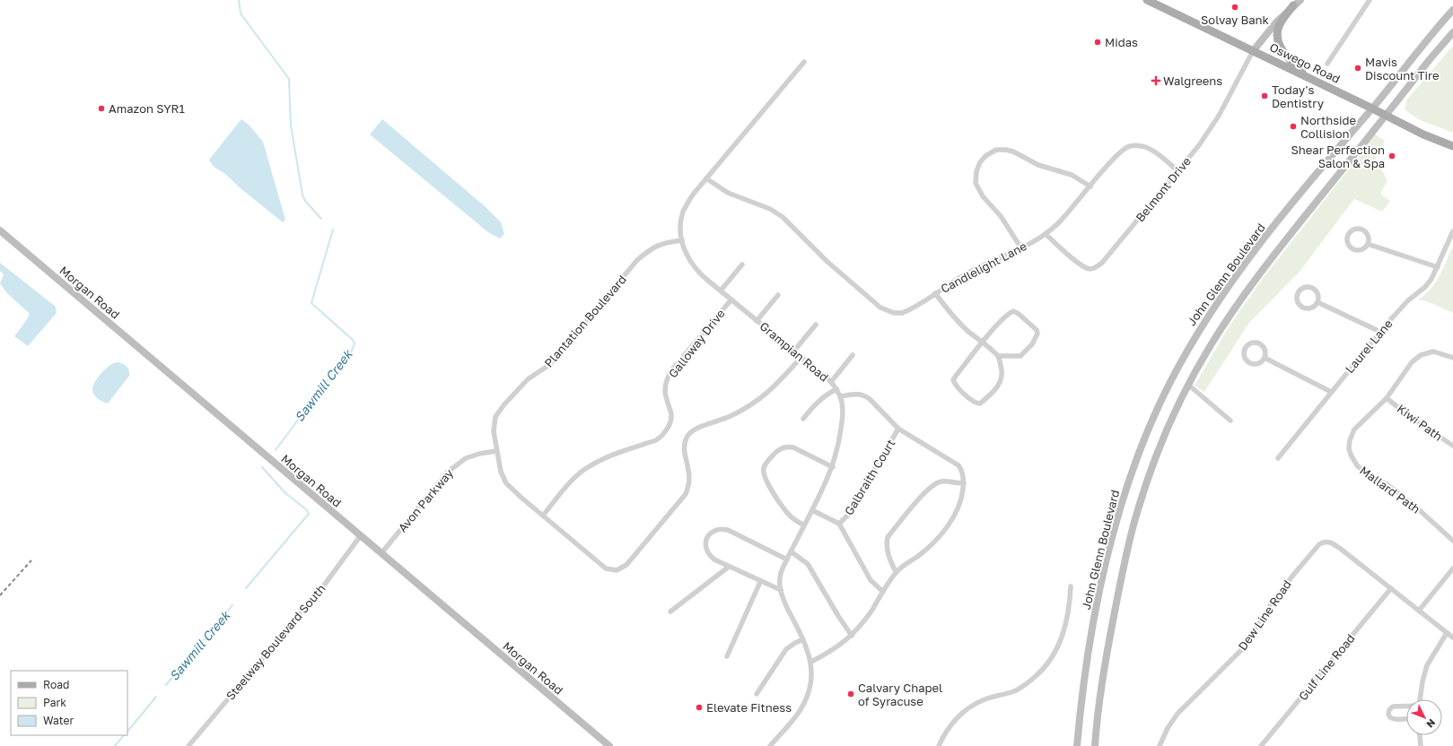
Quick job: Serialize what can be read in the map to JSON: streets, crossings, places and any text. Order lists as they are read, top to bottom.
{
  "streets": {
    "main road": ["Oswego Road", "John Glenn Boulevard", "Morgan Road"],
    "street": [
      "Belmont Drive",
      "Candlelight Lane",
      "Plantation Boulevard",
      "Galloway Drive",
      "Laurel Lane",
      "Grampian Road",
      "Kiwi Path",
      "Galbraith Court",
      "Mallard Path",
      "Avon Parkway",
      "Dew Line Road",
      "Steelway Boulevard South",
      "Gulf Line Road"
    ]
  },
  "crossings": [
    ["Oswego Road", "Belmont Drive"],
    ["Oswego Road", "John Glenn Boulevard"],
    ["Belmont Drive", "Candlelight Lane"],
    ["Candlelight Lane", "Grampian Road"],
    ["Morgan Road", "Avon Parkway"],
    ["Morgan Road", "Steelway Boulevard South"],
    ["Plantation Boulevard", "Galloway Drive"],
    ["Plantation Boulevard", "Grampian Road"],
    ["Plantation Boulevard", "Avon Parkway"],
    ["Galloway Drive", "Grampian Road"],
    ["Kiwi Path", "Mallard Path"],
    ["Dew Line Road", "Gulf Line Road"]
  ],
  "water": ["Sawmill Creek"],
  "places": {
    "other": [
      "Solvay Bank",
      "Midas",
      "Mavis Discount Tire",
      "Today's Dentistry",
      "Amazon SYR1",
      "Northside Collision",
      "Shear Perfection Salon & Spa",
      "Calvary Chapel of Syracuse",
      "Elevate Fitness"
    ],
    "health": ["Walgreens"]
  },
  "legend": ["Road", "Park", "Water"],
  "north": "bottom right"
}
